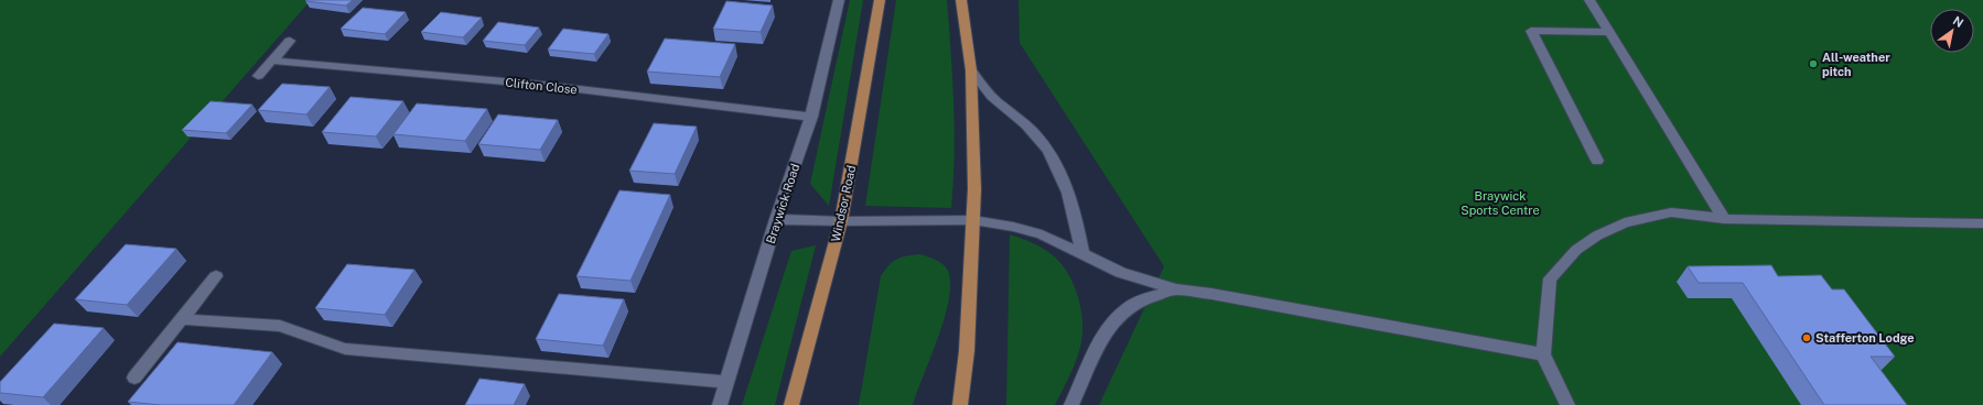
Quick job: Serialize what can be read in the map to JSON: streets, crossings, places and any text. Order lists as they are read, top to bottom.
{
  "streets": {
    "main road": ["Windsor Road"],
    "street": ["Clifton Close", "Braywick Road"]
  },
  "crossings": [
    ["Clifton Close", "Braywick Road"]
  ],
  "parks": ["Braywick Sports Centre"],
  "places": ["All-weather pitch", "Stafferton Lodge"],
  "north": "top right"
}
